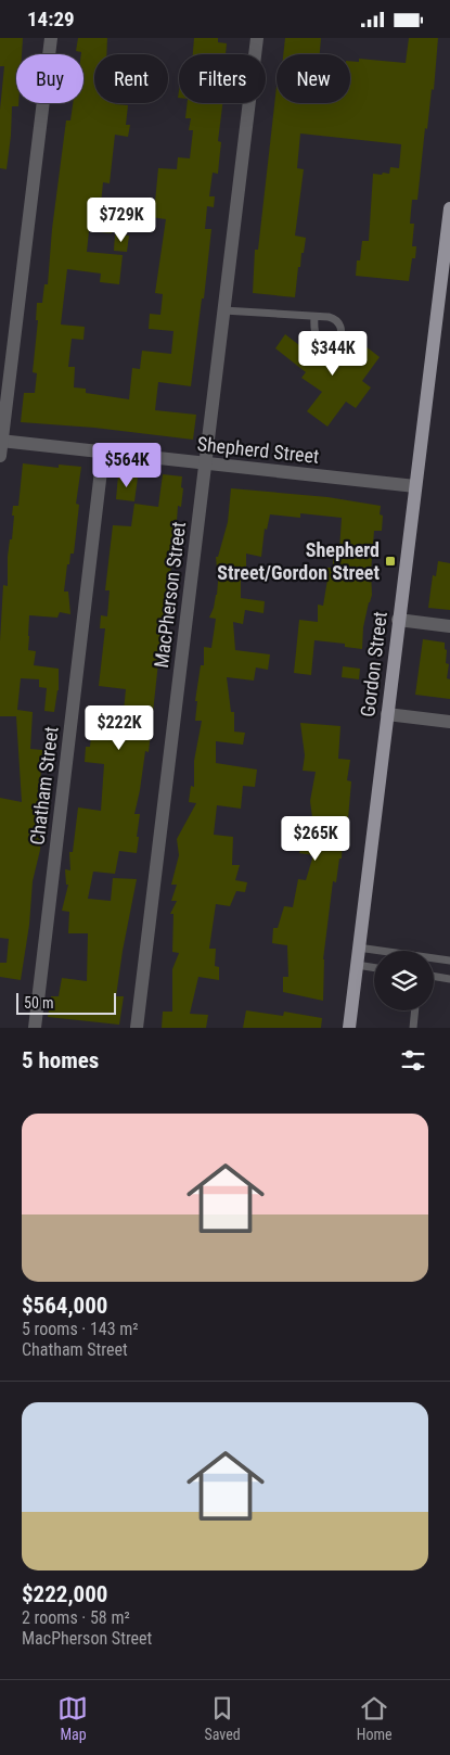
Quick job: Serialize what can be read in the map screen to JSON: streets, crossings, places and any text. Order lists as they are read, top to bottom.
{
  "streets": {
    "main road": ["Gordon Street"],
    "street": ["Shepherd Street", "MacPherson Street", "Chatham Street"]
  },
  "crossings": [
    ["Shepherd Street", "MacPherson Street"],
    ["Shepherd Street", "Gordon Street"],
    ["Shepherd Street", "Chatham Street"]
  ],
  "places": {
    "transit": ["Shepherd Street/Gordon Street"]
  },
  "scale_bar": "50 m",
  "page": {
    "status": "14:29",
    "chip": [
      "Buy",
      "Rent",
      "Filters",
      "New"
    ],
    "price": [
      "$729K",
      "$344K",
      "$564K",
      "$222K",
      "$265K"
    ],
    "scale": "50 m",
    "heading": "5 homes",
    "list": [
      {
        "name": "$564,000",
        "note": "5 rooms · 143 m² · Chatham Street"
      },
      {
        "name": "$222,000",
        "note": "2 rooms · 58 m² · MacPherson Street"
      }
    ],
    "tabs": ["Map", "Saved", "Home"]
  }
}
